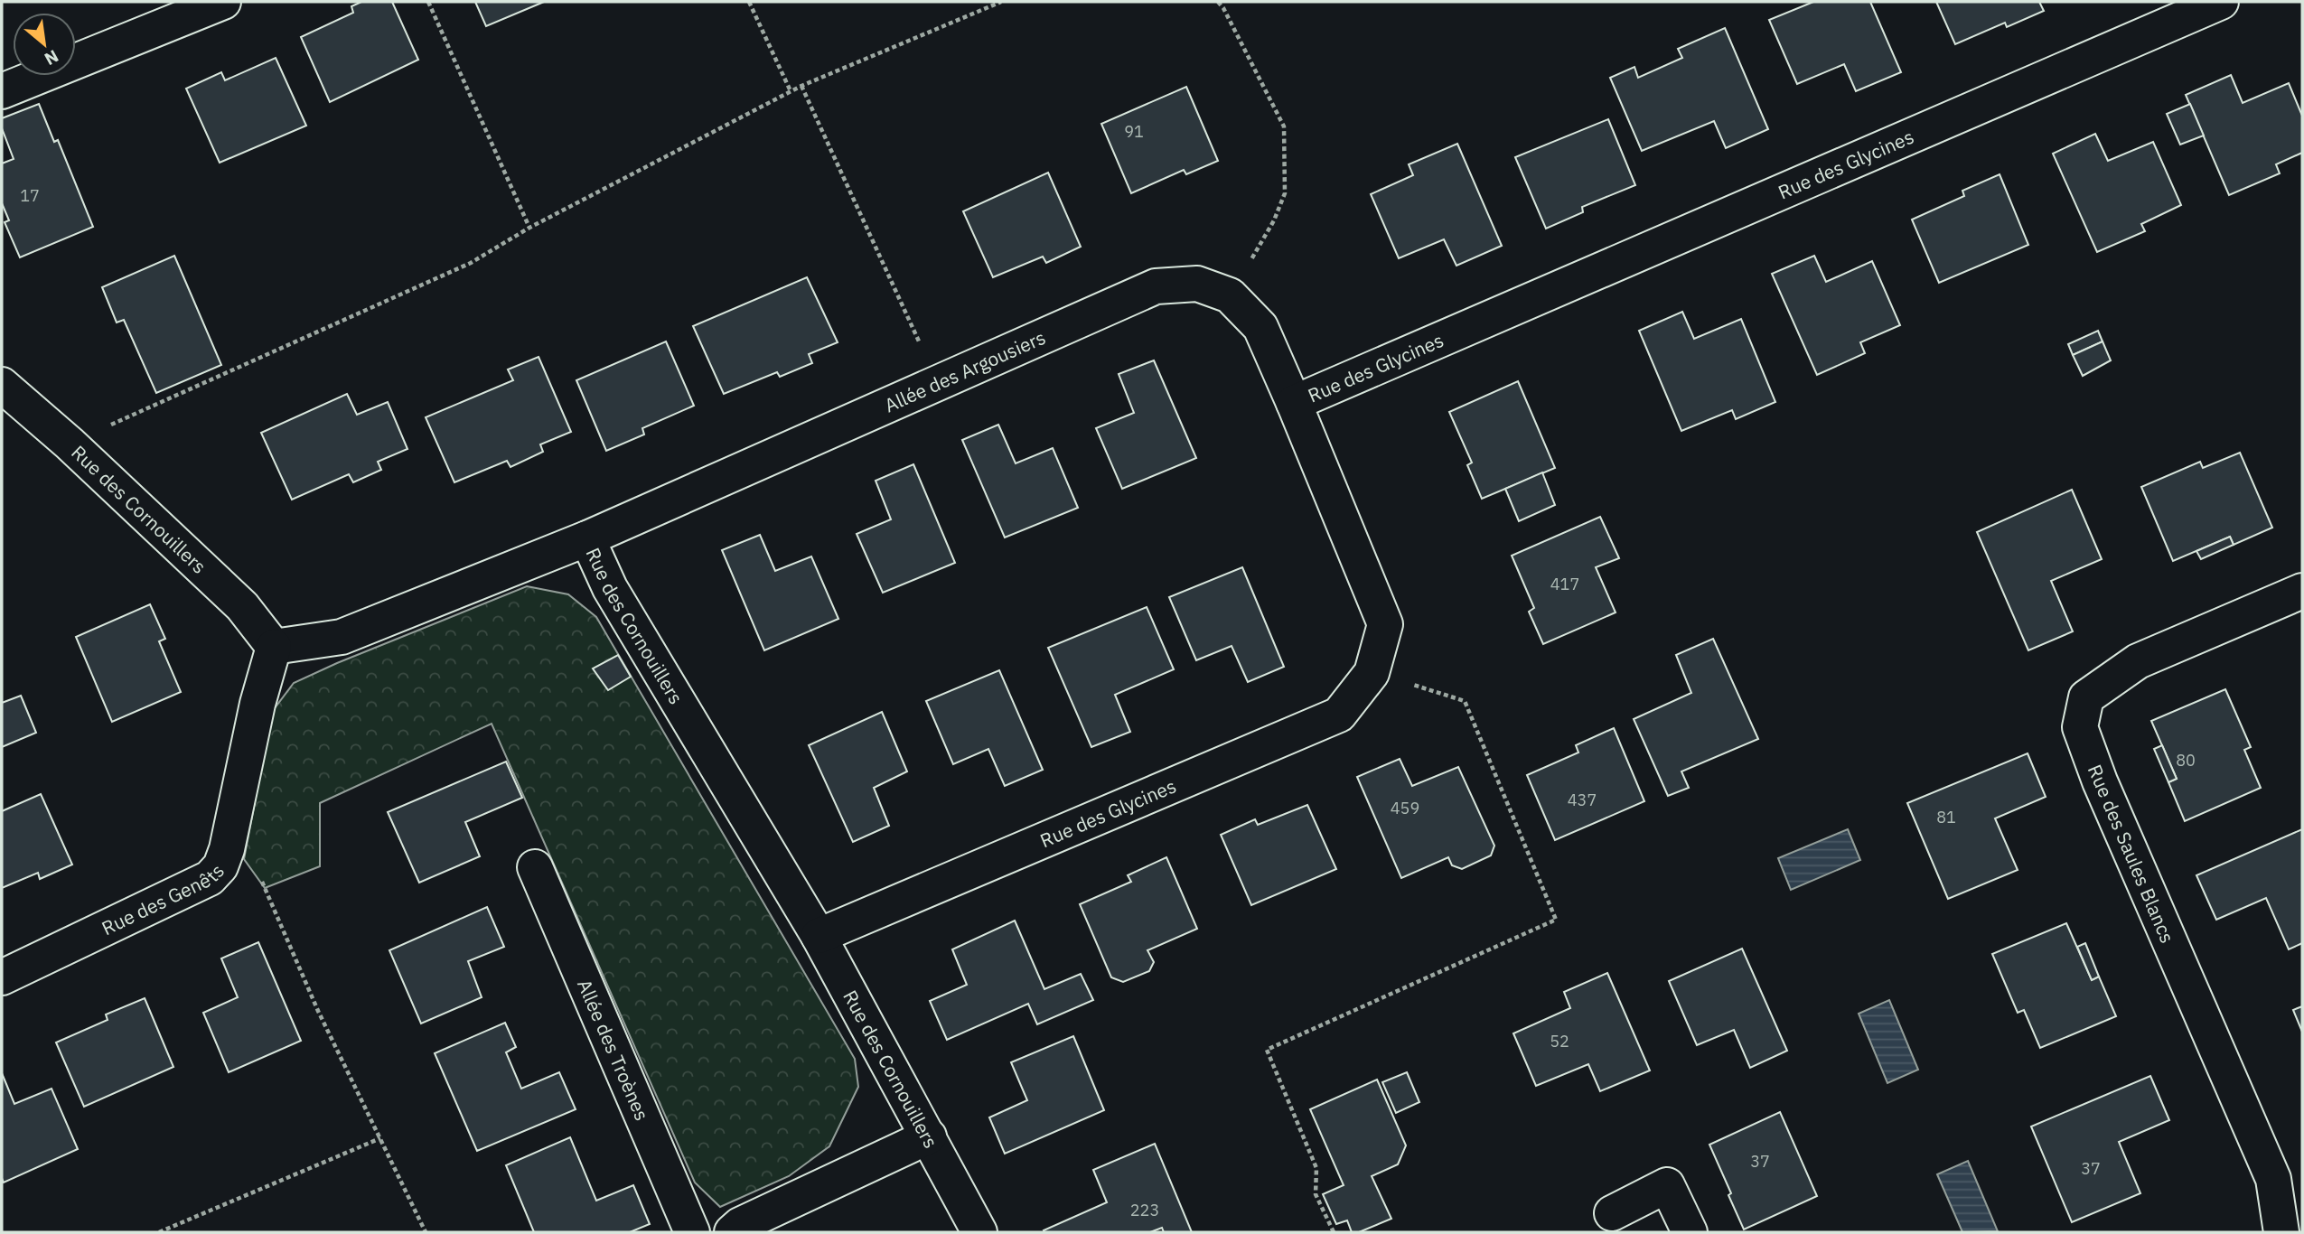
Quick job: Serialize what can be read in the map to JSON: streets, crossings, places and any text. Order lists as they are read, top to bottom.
{
  "streets": {
    "street": [
      "Rue des Glycines",
      "Allée des Argousiers",
      "Rue des Cornouillers",
      "Rue des Saules Blancs",
      "Rue des Genêts",
      "Allée des Troènes"
    ]
  },
  "crossings": [
    ["Rue des Glycines", "Allée des Argousiers"],
    ["Rue des Glycines", "Rue des Cornouillers"],
    ["Allée des Argousiers", "Rue des Cornouillers"],
    ["Rue des Cornouillers", "Rue des Genêts"]
  ],
  "house_numbers": [
    "91",
    "17",
    "417",
    "80",
    "437",
    "459",
    "81",
    "52",
    "37",
    "37",
    "223"
  ],
  "north": "bottom right"
}
